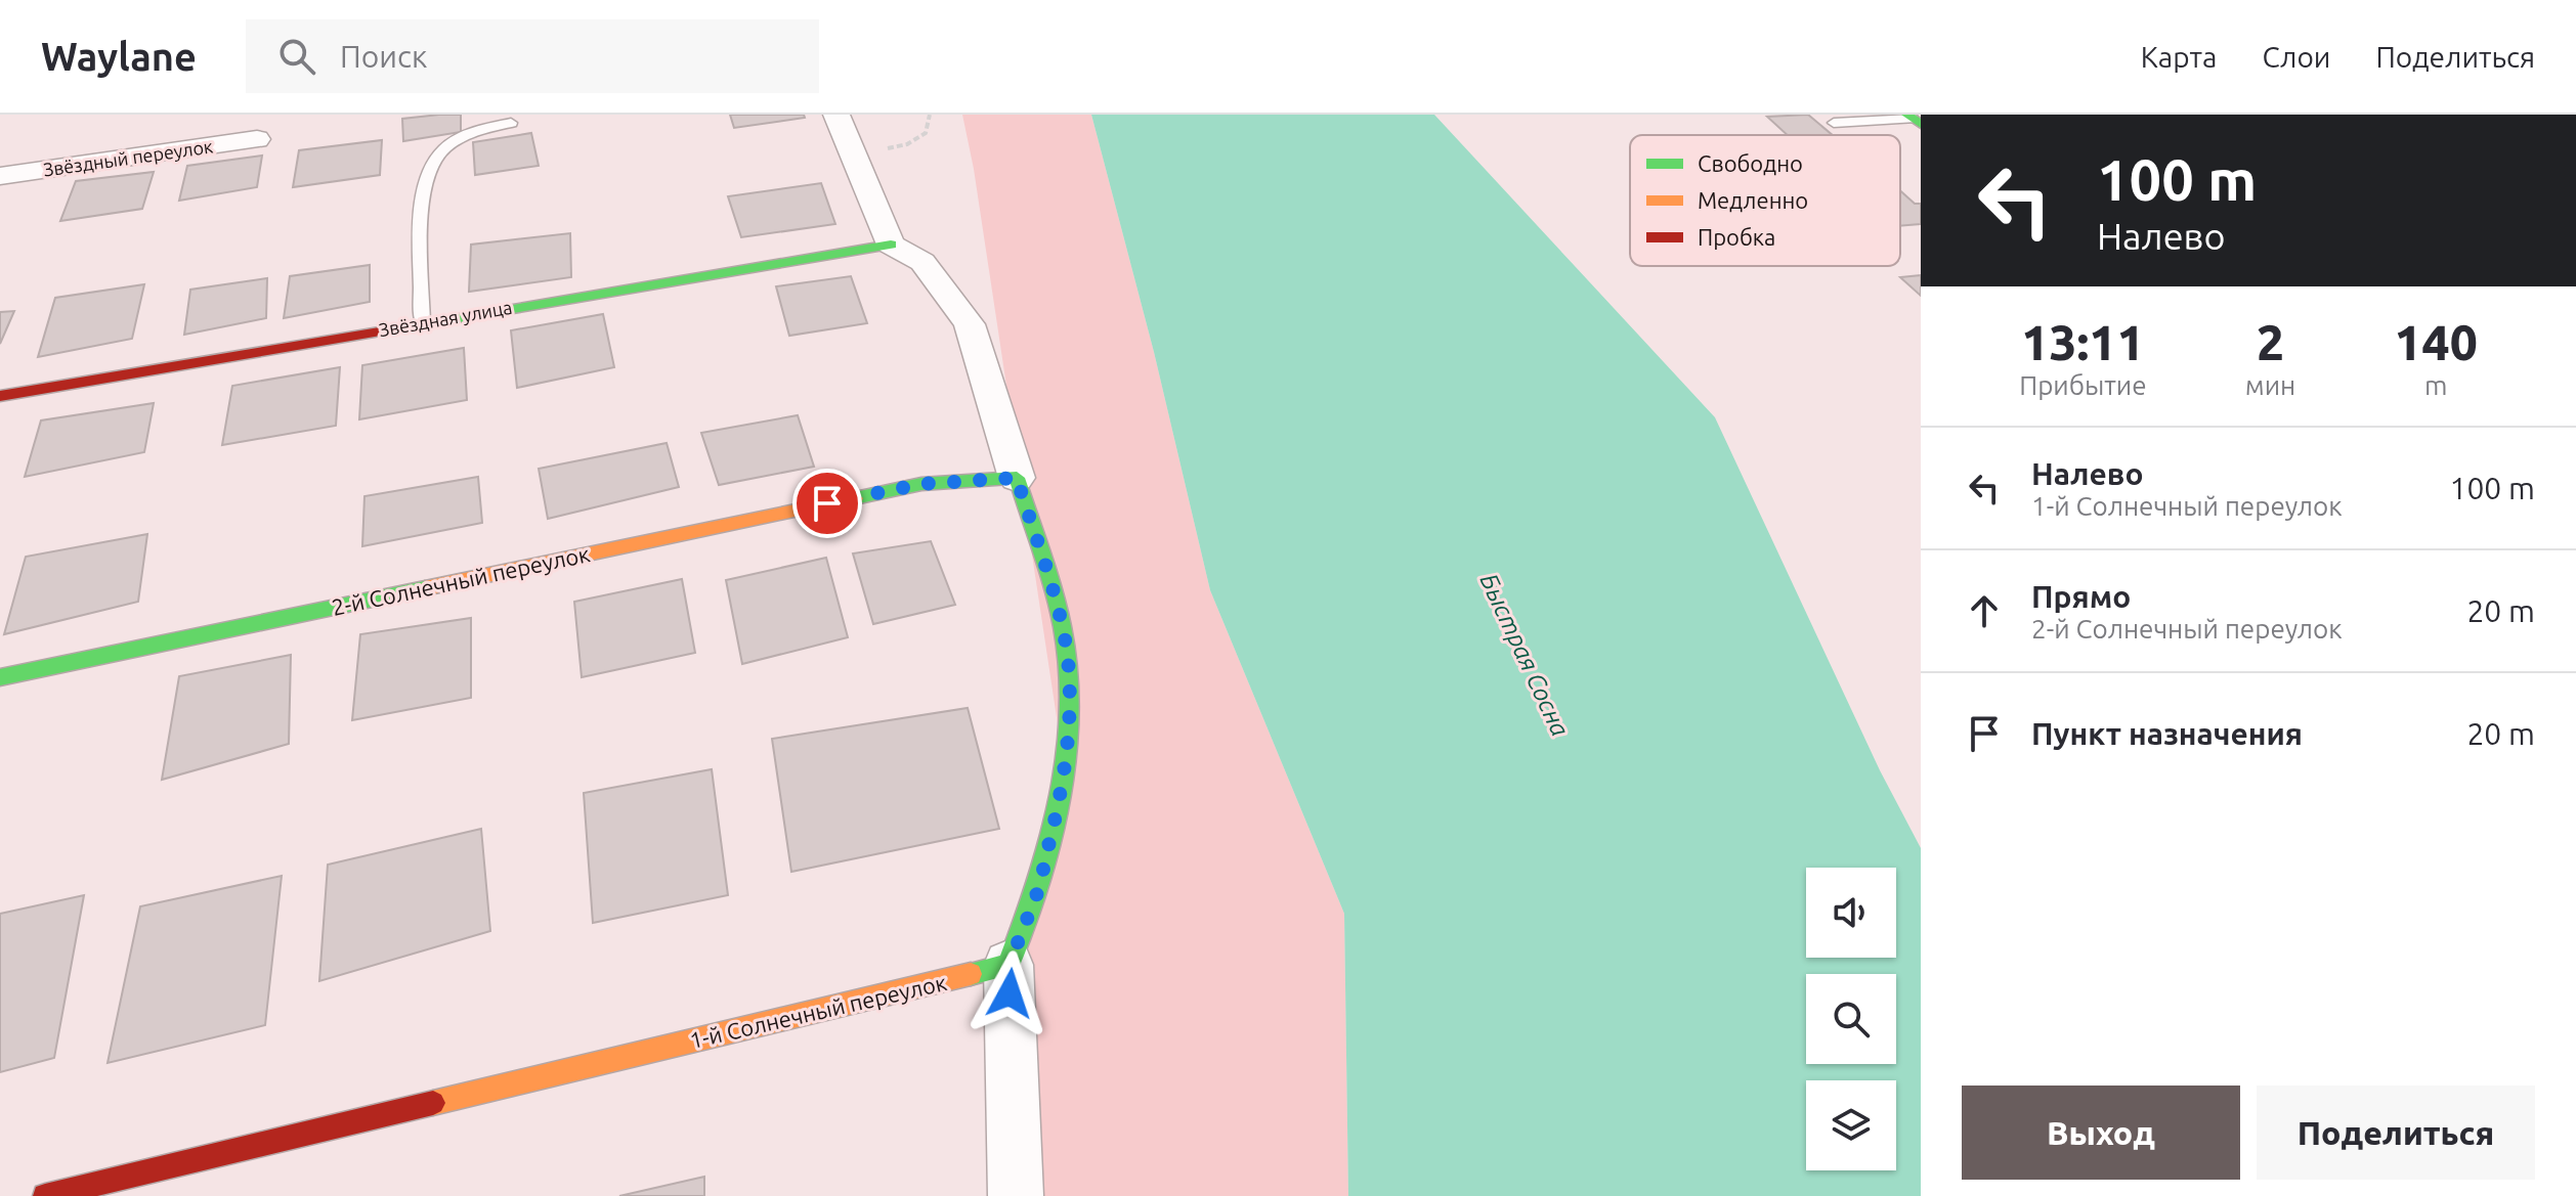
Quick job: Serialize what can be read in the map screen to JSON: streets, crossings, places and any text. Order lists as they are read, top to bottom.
{
  "streets": {
    "street": [
      "Звёздный переулок",
      "Звёздная улица",
      "2-й Солнечный переулок",
      "1-й Солнечный переулок"
    ]
  },
  "water": ["Быстрая Сосна"],
  "legend": ["Свободно", "Медленно", "Пробка"],
  "page": {
    "header": "Waylane",
    "search": "Поиск",
    "nav": ["Карта", "Слои", "Поделиться"],
    "turn": ["100 m", "Налево"],
    "eta": [
      "13:11",
      "Прибытие",
      "2",
      "мин",
      "140",
      "m"
    ],
    "list": [
      {
        "name": "Налево",
        "note": "1-й Солнечный переулок",
        "value": "100 m"
      },
      {
        "name": "Прямо",
        "note": "2-й Солнечный переулок",
        "value": "20 m"
      },
      {
        "name": "Пункт назначения",
        "value": "20 m"
      }
    ],
    "buttons": ["Выход", "Поделиться"]
  }
}
